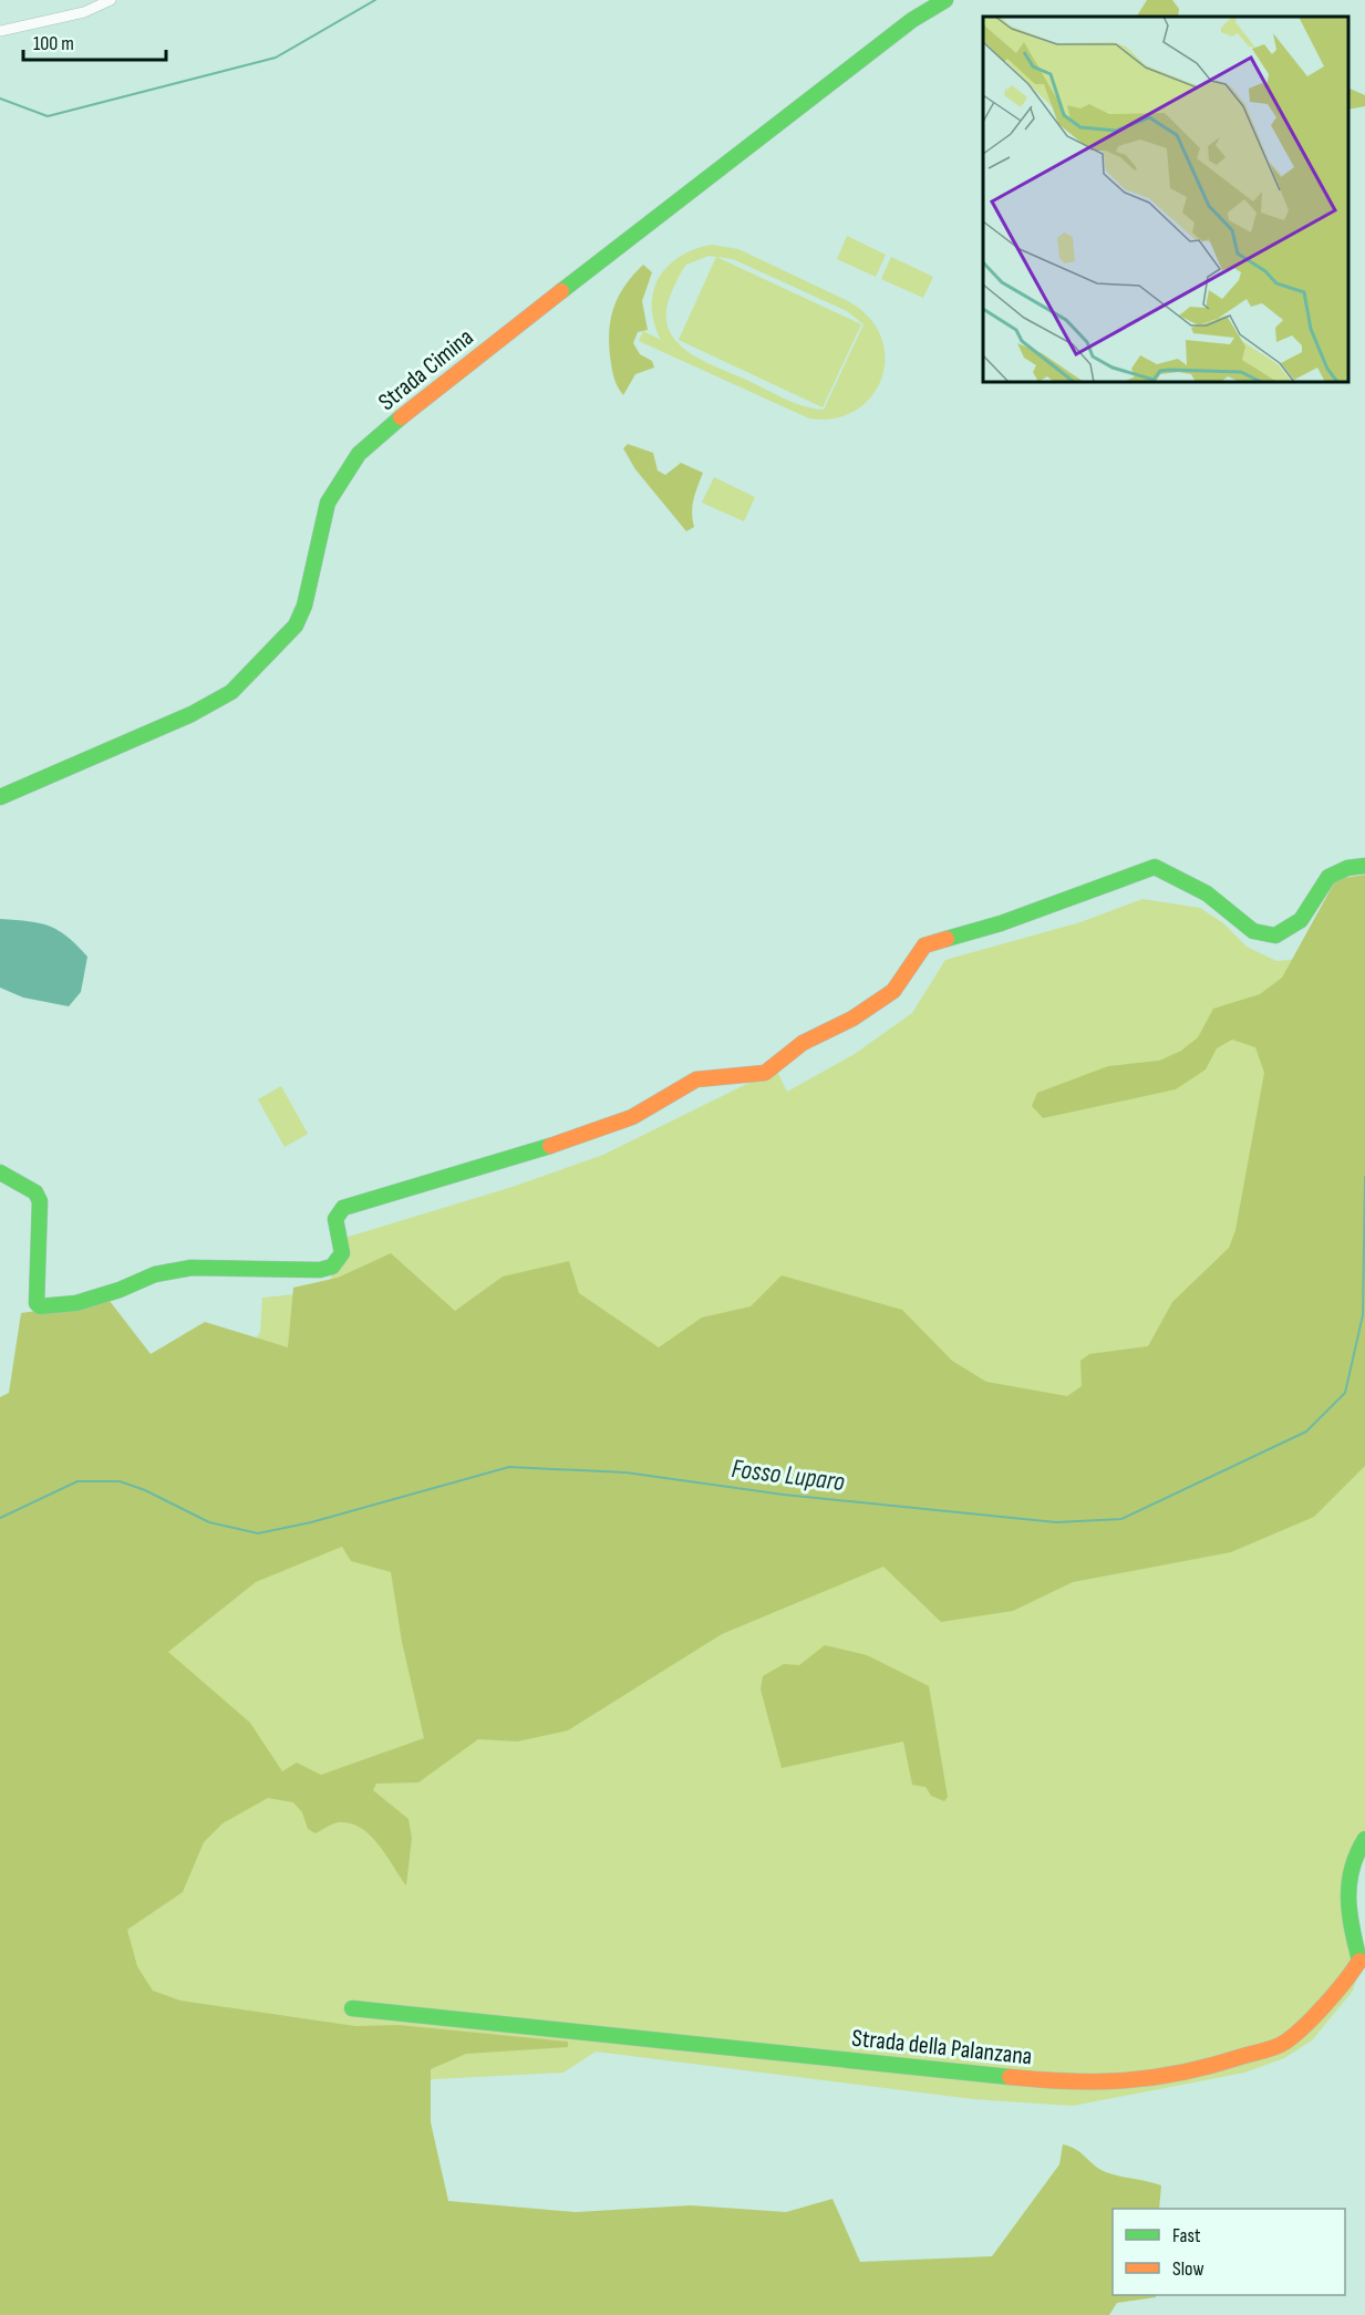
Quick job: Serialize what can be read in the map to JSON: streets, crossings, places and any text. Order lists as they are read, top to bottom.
{
  "streets": {
    "street": ["Strada Cimina", "Strada della Palanzana"]
  },
  "water": ["Fosso Luparo"],
  "legend": ["Fast", "Slow"],
  "scale_bar": "100 m"
}
